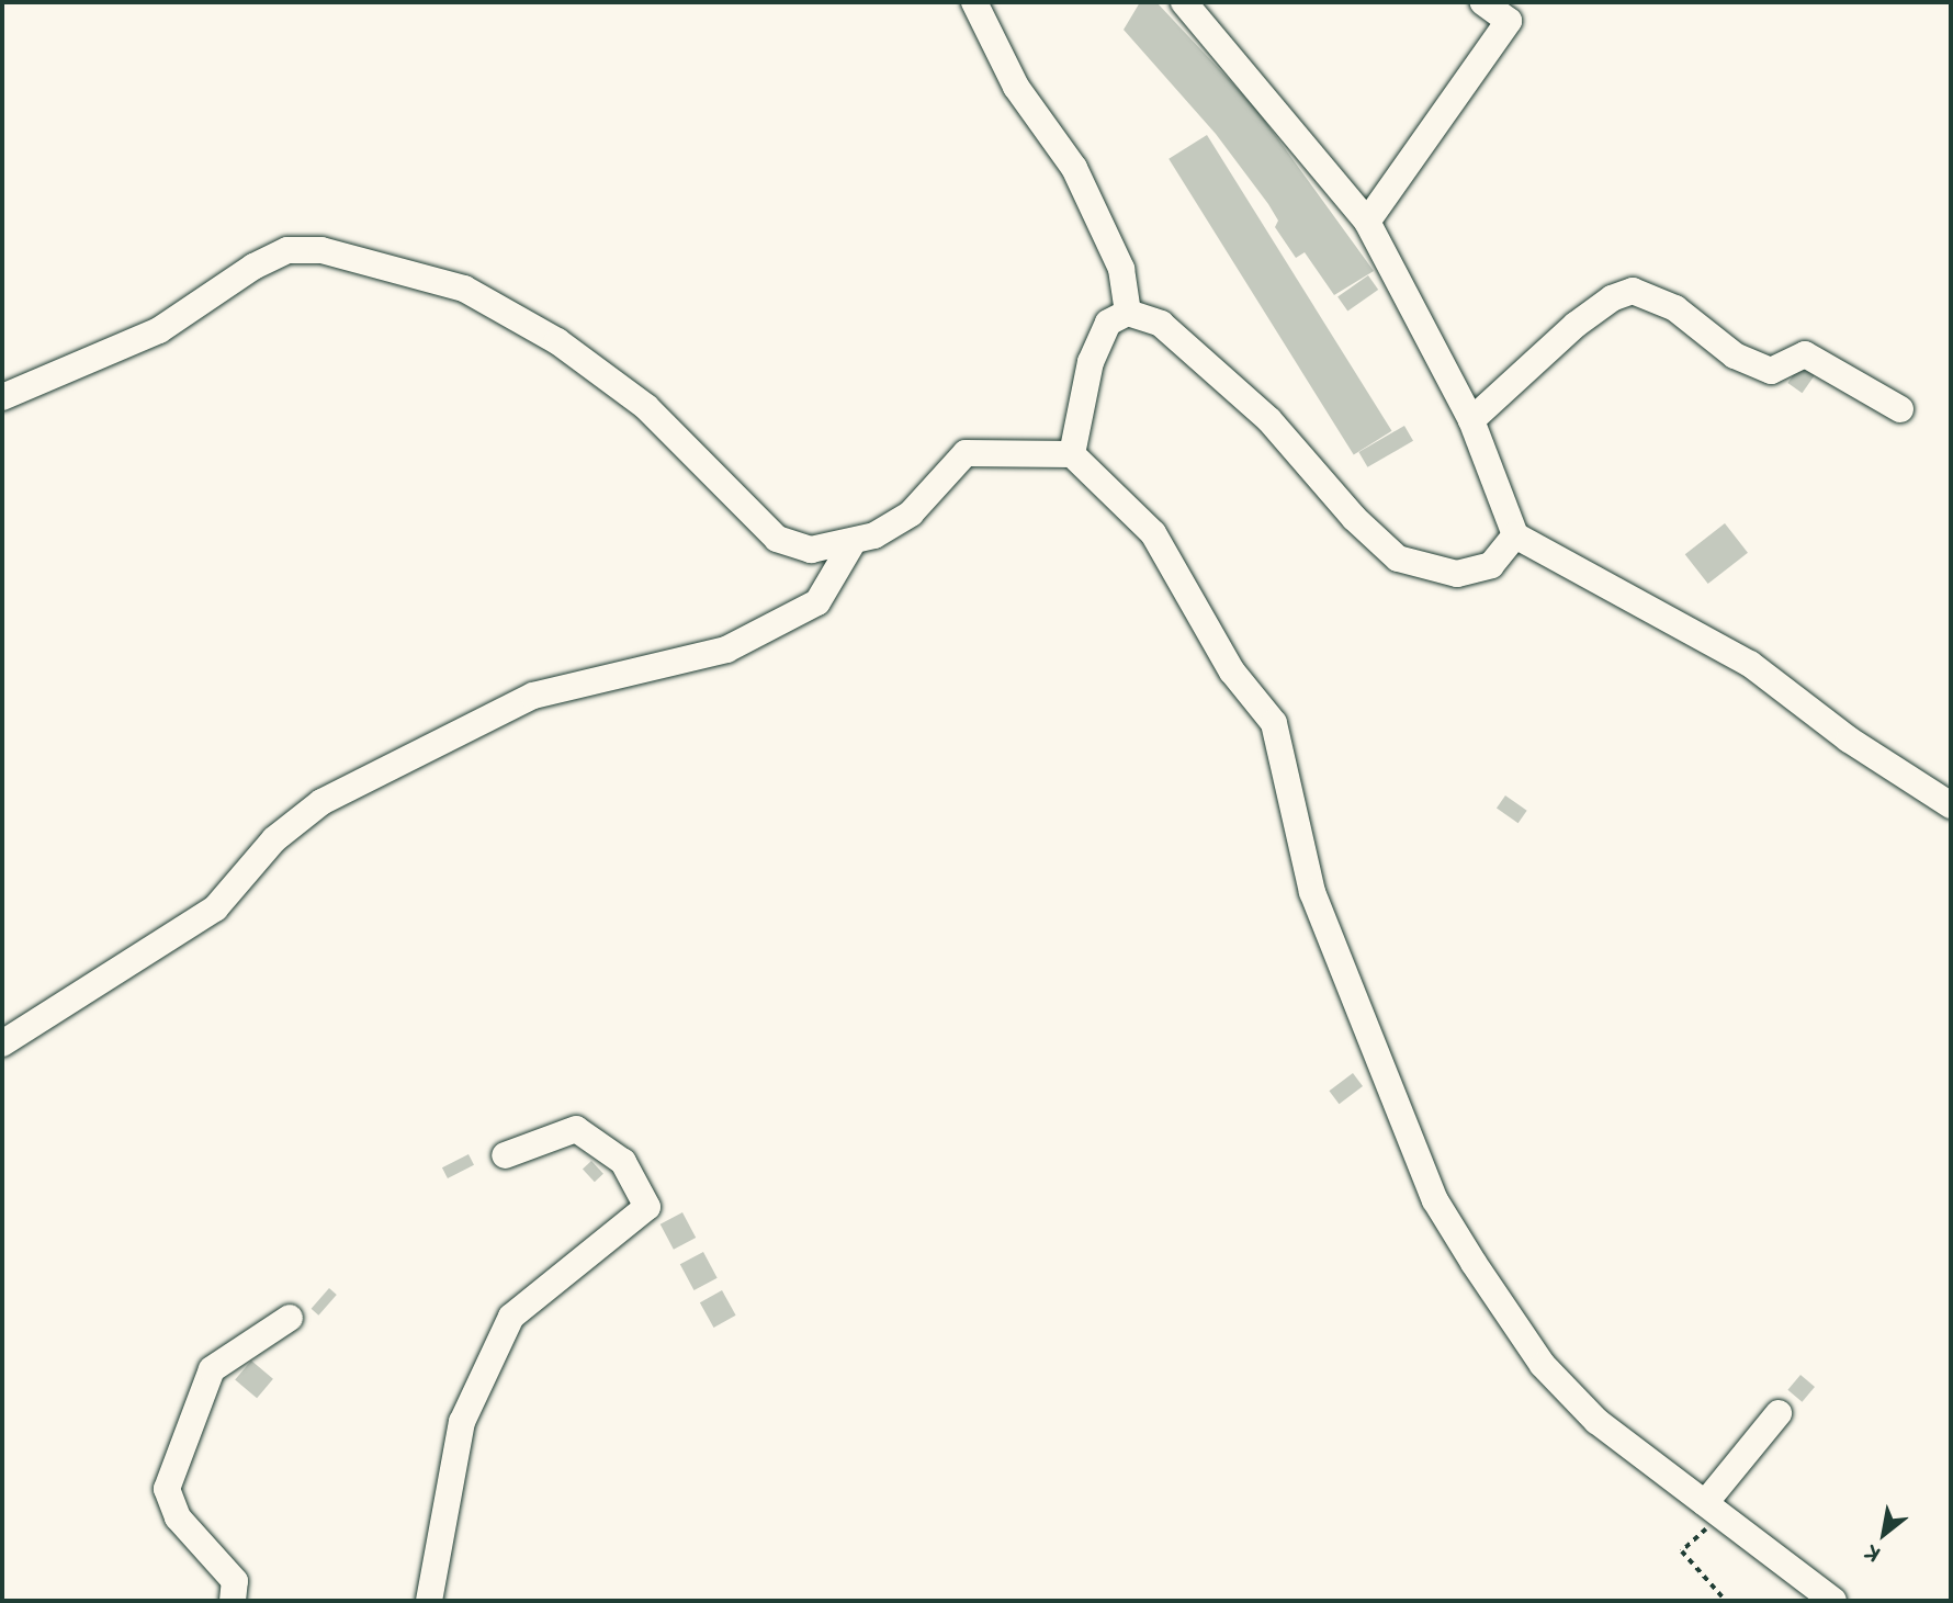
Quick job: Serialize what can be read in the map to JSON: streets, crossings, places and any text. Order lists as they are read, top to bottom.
{
  "north": "bottom left"
}
